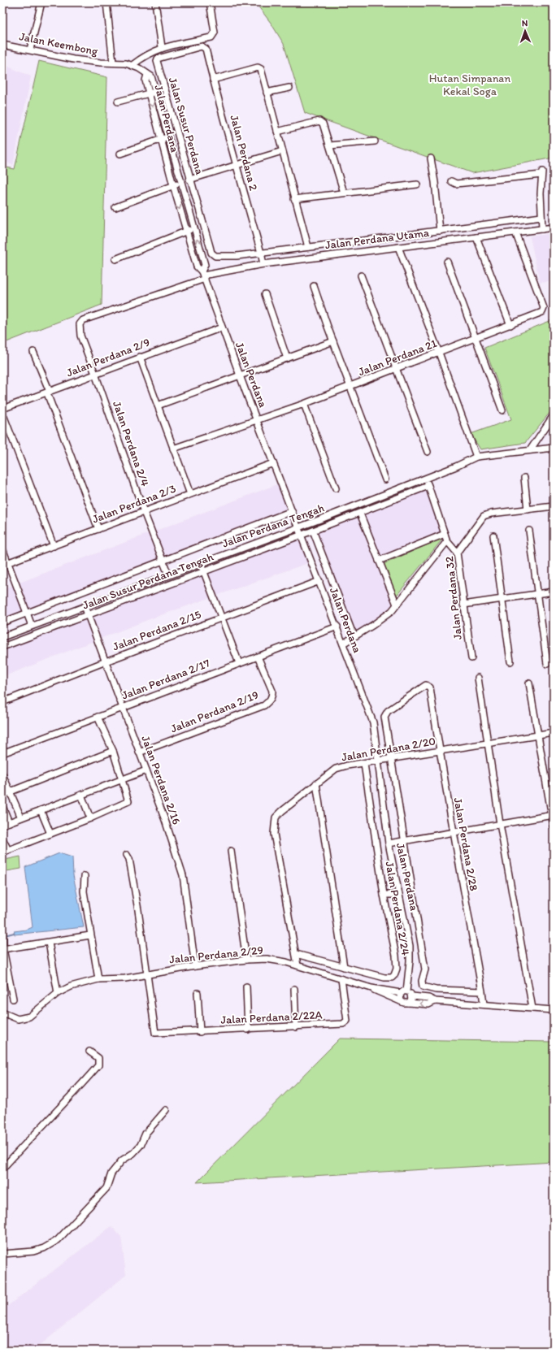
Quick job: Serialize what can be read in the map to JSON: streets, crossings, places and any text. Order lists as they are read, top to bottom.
{
  "streets": {
    "street": [
      "Jalan Keembong",
      "Jalan Perdana",
      "Jalan Susur Perdana",
      "Jalan Perdana 2",
      "Jalan Perdana Utama",
      "Jalan Perdana 2/9",
      "Jalan Perdana 21",
      "Jalan Perdana 2/4",
      "Jalan Perdana 2/3",
      "Jalan Perdana Tengah",
      "Jalan Susur Perdana Tengah",
      "Jalan Perdana 32",
      "Jalan Perdana 2/15",
      "Jalan Perdana 2/17",
      "Jalan Perdana 2/19",
      "Jalan Perdana 2/20",
      "Jalan Perdana 2/16",
      "Jalan Perdana 2/28",
      "Jalan Perdana 2/24",
      "Jalan Perdana 2/29",
      "Jalan Perdana 2/22A"
    ]
  },
  "crossings": [
    ["Jalan Keembong", "Jalan Perdana"],
    ["Jalan Perdana", "Jalan Perdana Utama"],
    ["Jalan Perdana", "Jalan Perdana 2/9"],
    ["Jalan Perdana", "Jalan Perdana 21"],
    ["Jalan Perdana", "Jalan Perdana 2/4"],
    ["Jalan Perdana", "Jalan Perdana 2/3"],
    ["Jalan Perdana", "Jalan Perdana Tengah"],
    ["Jalan Perdana", "Jalan Susur Perdana Tengah"],
    ["Jalan Perdana", "Jalan Perdana 2/15"],
    ["Jalan Perdana", "Jalan Perdana 2/17"],
    ["Jalan Perdana", "Jalan Perdana 2/20"],
    ["Jalan Susur Perdana", "Jalan Perdana 2"],
    ["Jalan Perdana 2", "Jalan Perdana Utama"],
    ["Jalan Perdana Utama", "Jalan Perdana 21"],
    ["Jalan Perdana Utama", "Jalan Perdana 2/4"],
    ["Jalan Perdana 2/9", "Jalan Perdana 2/4"],
    ["Jalan Perdana 2/4", "Jalan Perdana 2/3"],
    ["Jalan Perdana 2/4", "Jalan Perdana Tengah"],
    ["Jalan Perdana 2/4", "Jalan Susur Perdana Tengah"],
    ["Jalan Perdana Tengah", "Jalan Perdana 2/16"],
    ["Jalan Susur Perdana Tengah", "Jalan Perdana 2/16"],
    ["Jalan Perdana 2/15", "Jalan Perdana 2/16"],
    ["Jalan Perdana 2/17", "Jalan Perdana 2/19"],
    ["Jalan Perdana 2/17", "Jalan Perdana 2/16"],
    ["Jalan Perdana 2/19", "Jalan Perdana 2/16"],
    ["Jalan Perdana 2/20", "Jalan Perdana 2/28"],
    ["Jalan Perdana 2/20", "Jalan Perdana 2/24"],
    ["Jalan Perdana 2/20", "Jalan Perdana 2/29"],
    ["Jalan Perdana 2/16", "Jalan Perdana 2/29"],
    ["Jalan Perdana 2/29", "Jalan Perdana 2/22A"]
  ],
  "parks": ["Hutan Simpanan Kekal Soga"],
  "north": "top"
}
